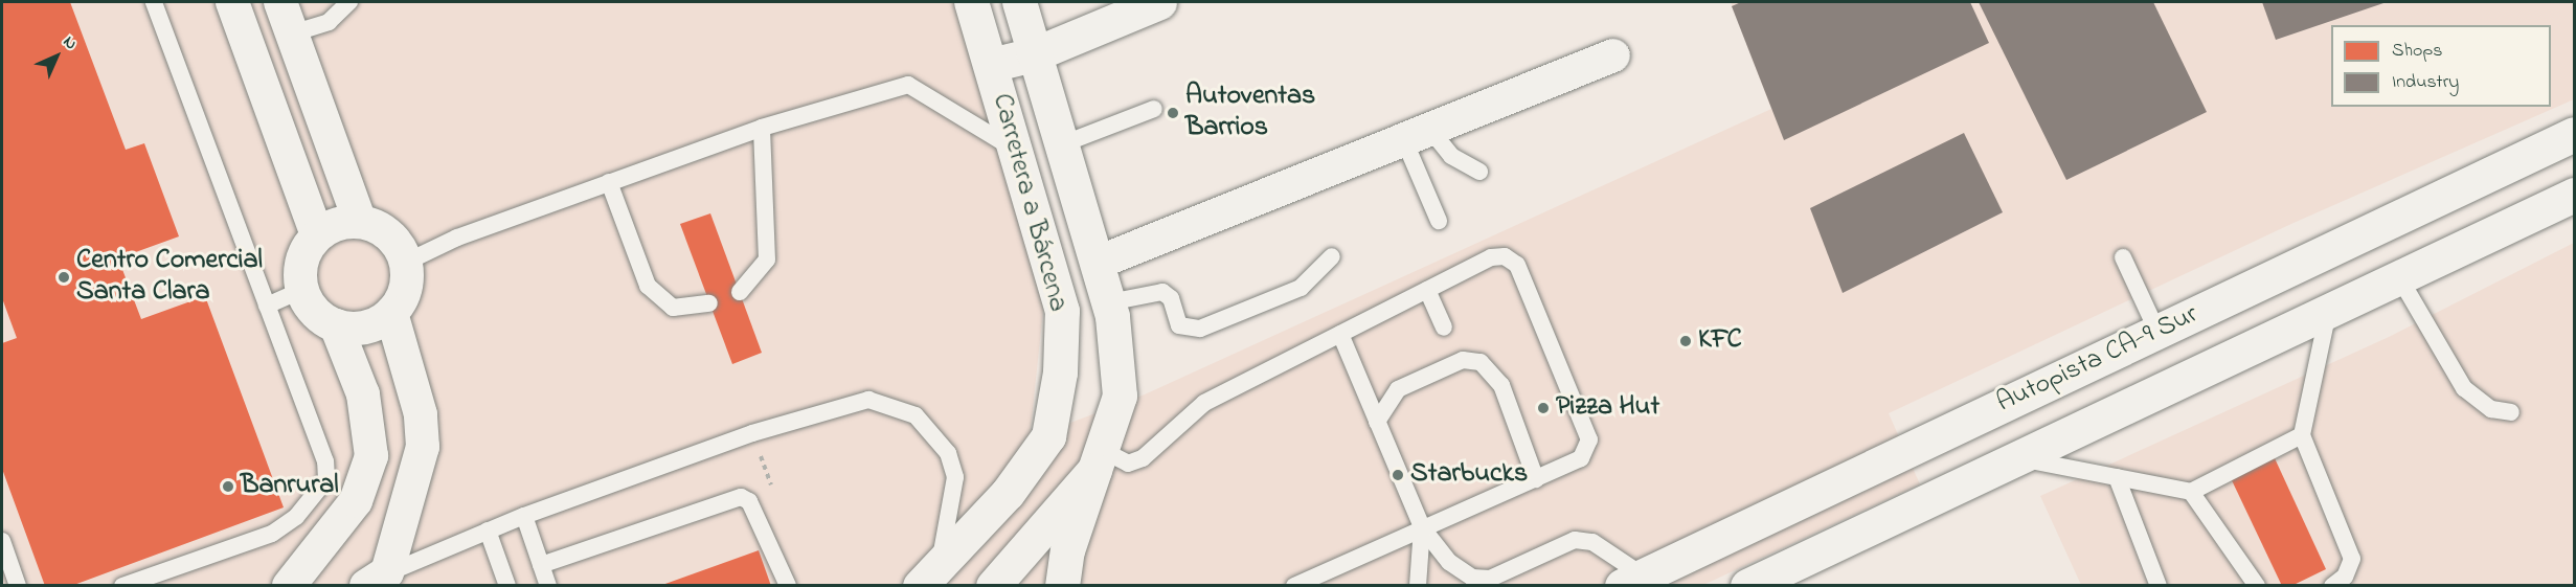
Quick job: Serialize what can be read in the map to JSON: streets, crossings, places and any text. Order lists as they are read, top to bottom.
{
  "streets": {
    "main road": ["Carretera a Bárcena", "Autopista CA-9 Sur"]
  },
  "places": [
    "Autoventas Barrios",
    "Centro Comercial Santa Clara",
    "KFC",
    "Pizza Hut",
    "Starbucks",
    "Banrural"
  ],
  "legend": ["Shops", "Industry"],
  "north": "top right"
}
